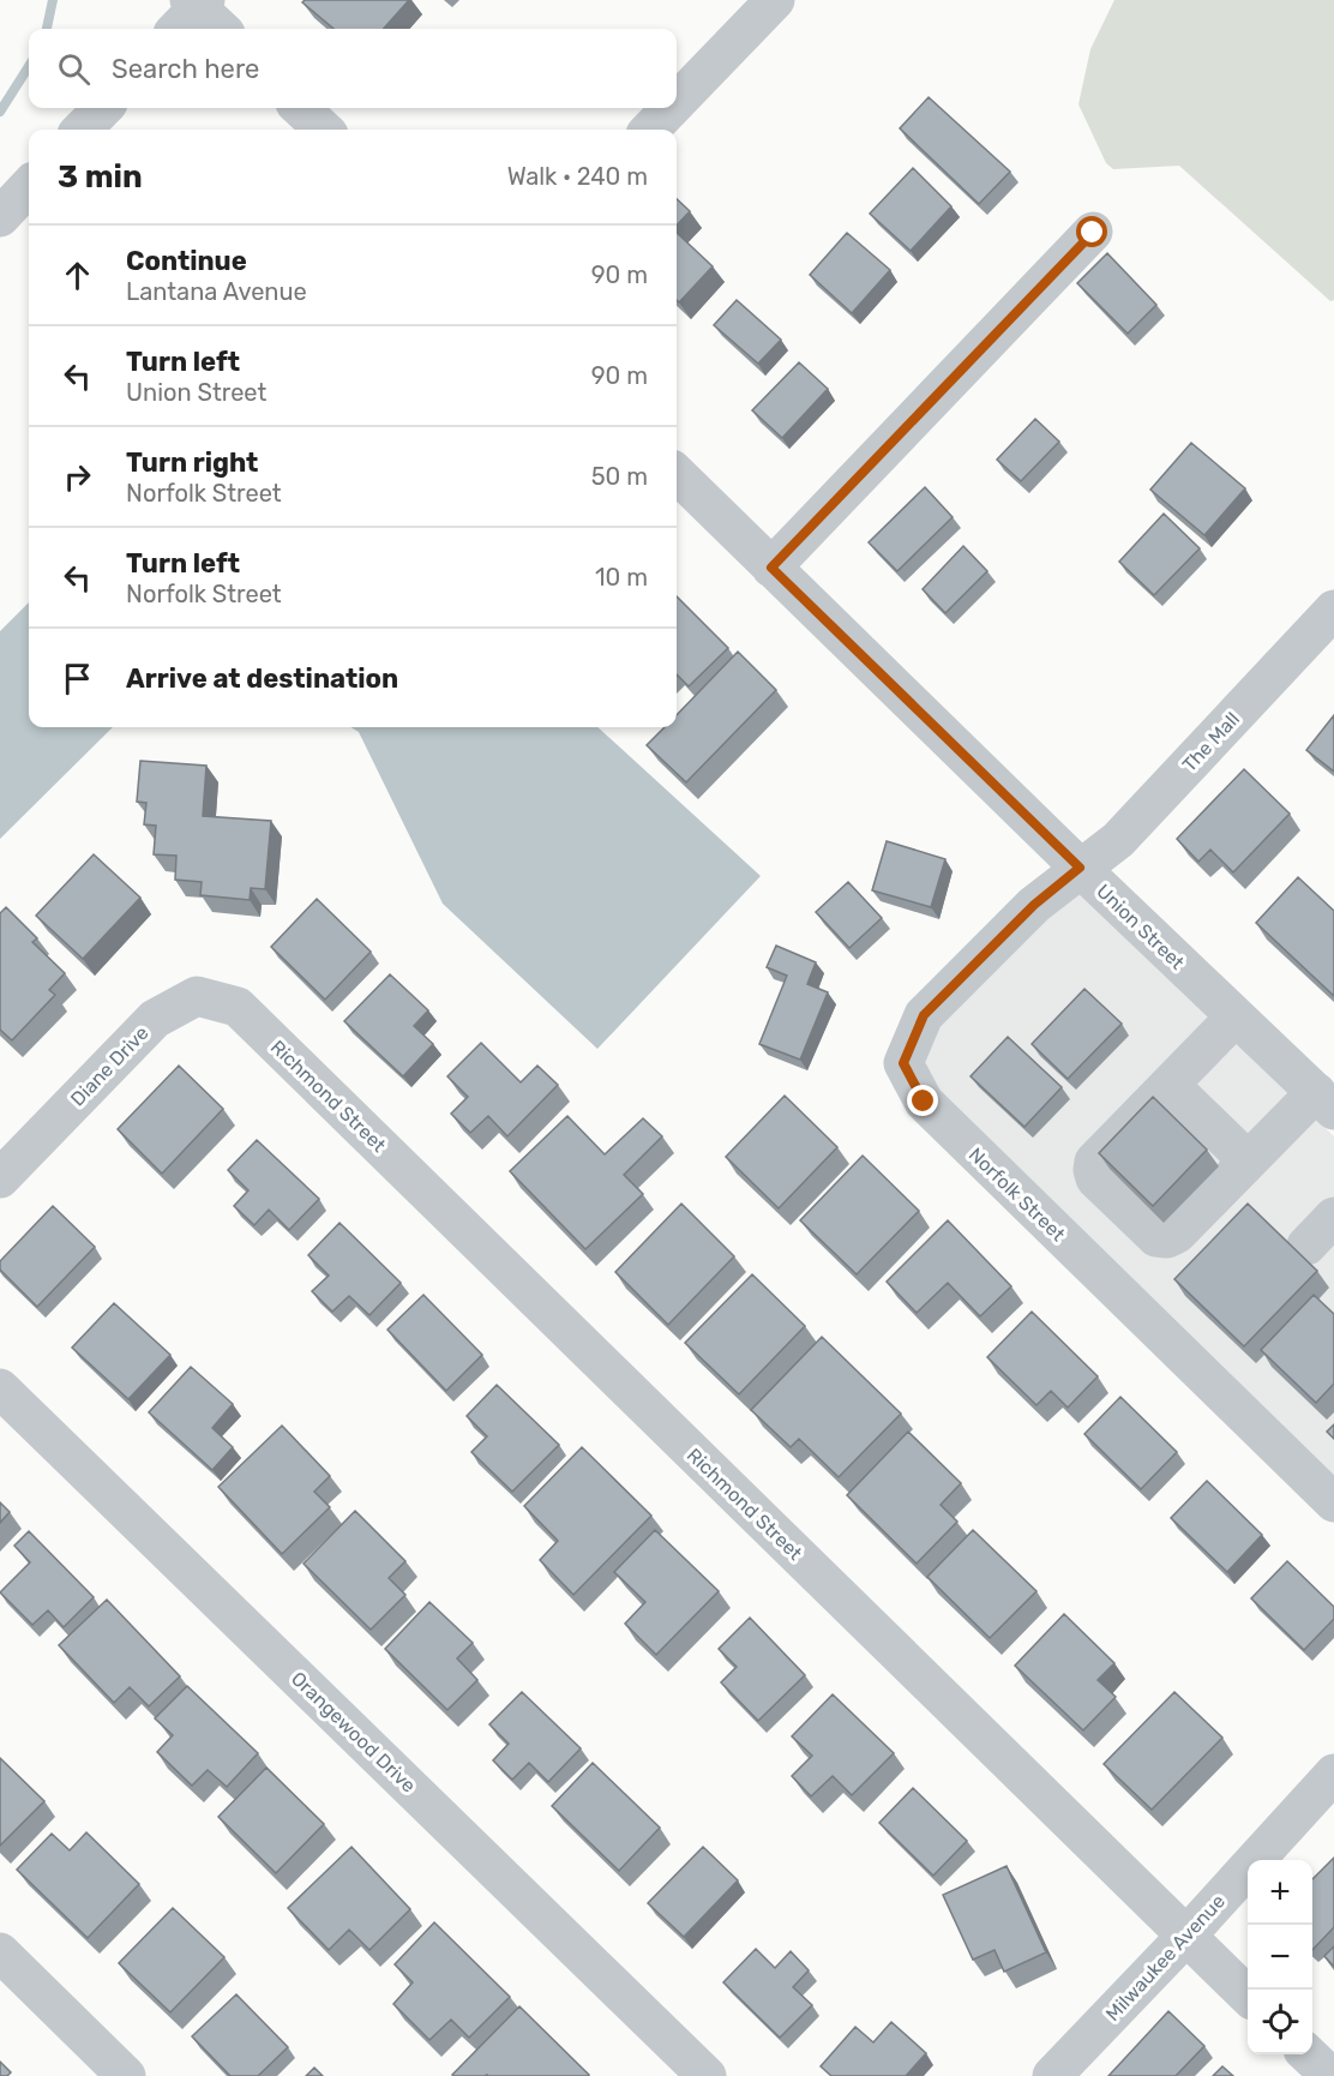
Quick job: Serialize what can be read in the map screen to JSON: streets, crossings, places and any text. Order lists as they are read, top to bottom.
{
  "streets": {
    "street": [
      "The Mall",
      "Union Street",
      "Diane Drive",
      "Richmond Street",
      "Norfolk Street",
      "Orangewood Drive",
      "Milwaukee Avenue"
    ]
  },
  "crossings": [
    ["The Mall", "Union Street"],
    ["The Mall", "Norfolk Street"],
    ["Union Street", "Norfolk Street"],
    ["Diane Drive", "Richmond Street"],
    ["Richmond Street", "Milwaukee Avenue"]
  ],
  "page": {
    "search": "Search here",
    "heading": ["3 min", "Walk · 240 m"],
    "list": [
      ["Continue", "Lantana Avenue", "90 m"],
      ["Turn left", "Union Street", "90 m"],
      ["Turn right", "Norfolk Street", "50 m"],
      ["Turn left", "Norfolk Street", "10 m"],
      "Arrive at destination"
    ],
    "map_buttons": ["+", "−"]
  }
}
